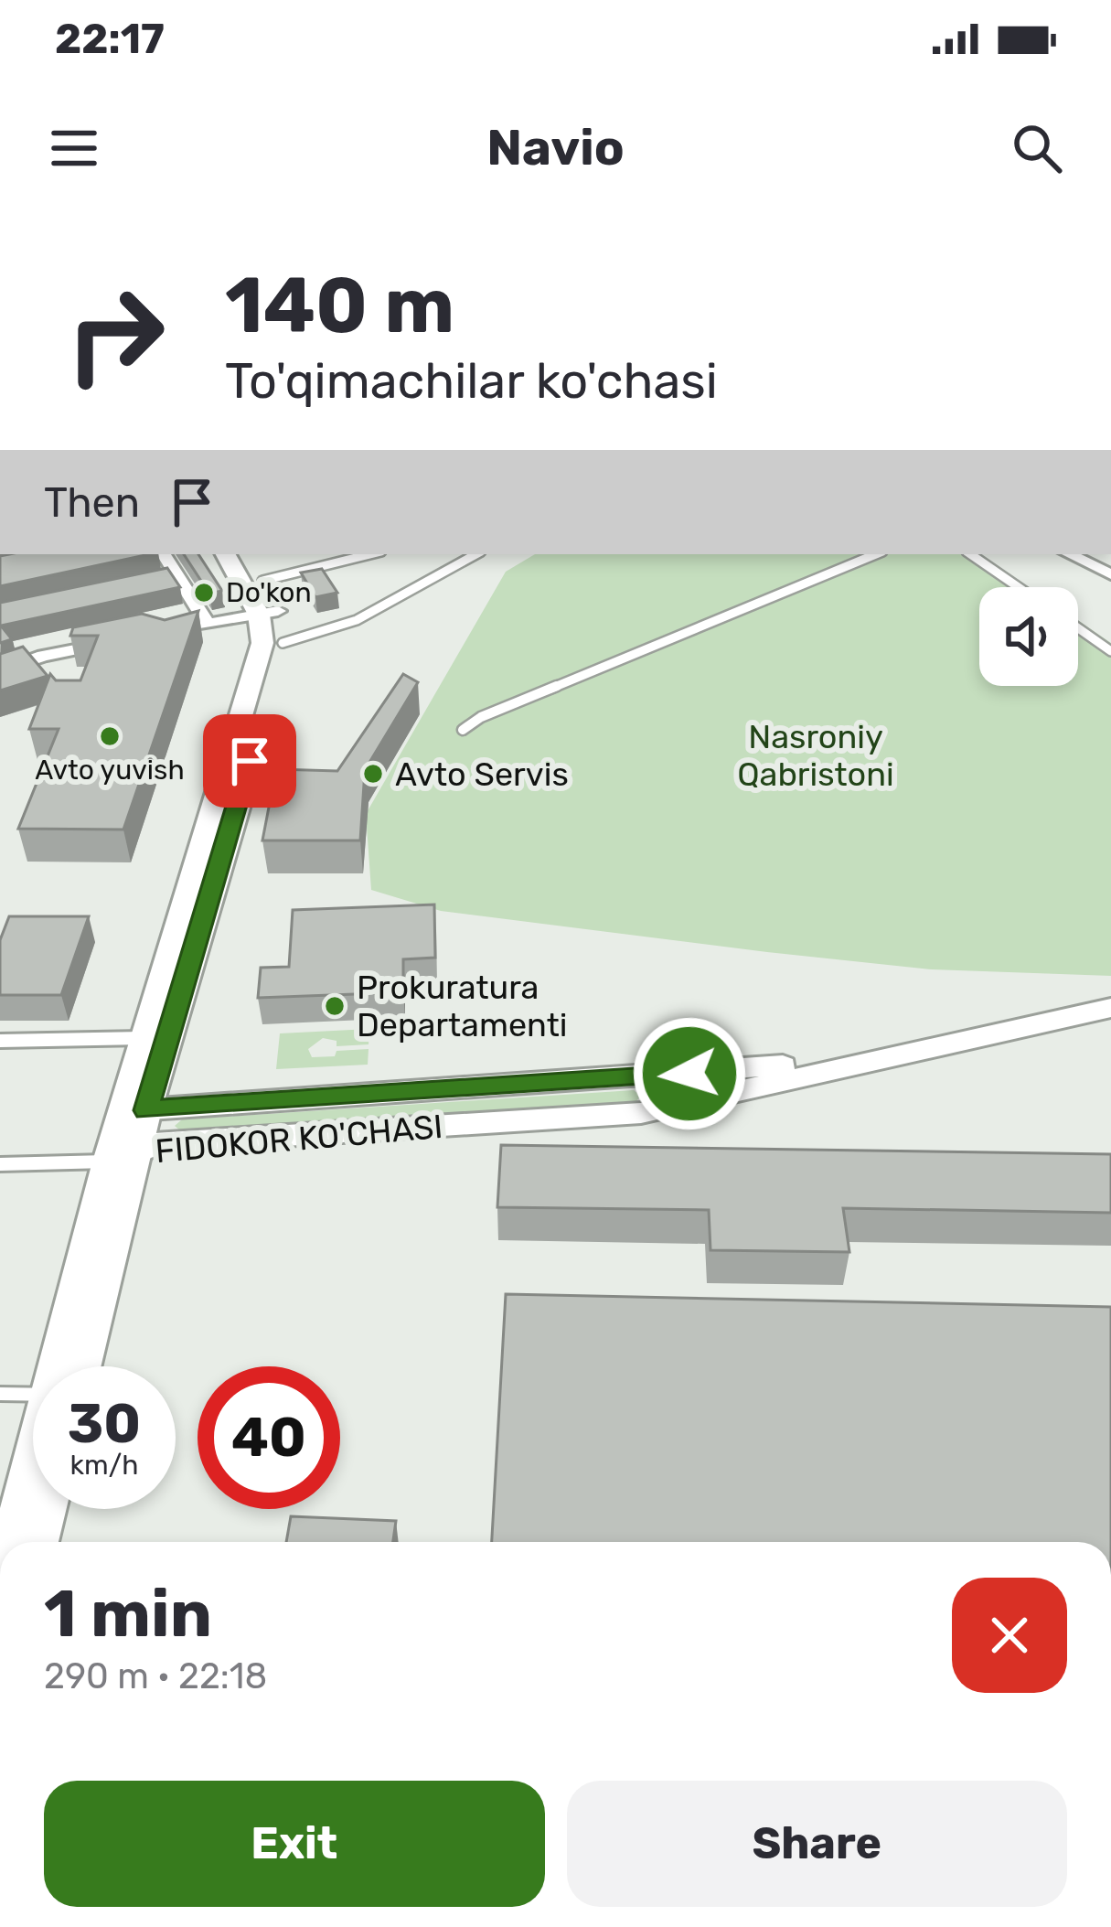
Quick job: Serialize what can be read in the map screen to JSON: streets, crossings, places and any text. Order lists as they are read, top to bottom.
{
  "streets": {
    "street": ["FIDOKOR KO'CHASI"]
  },
  "parks": ["Nasroniy Qabristoni"],
  "places": [
    "Do'kon",
    "Avto yuvish",
    "Avto Servis",
    "Prokuratura Departamenti"
  ],
  "page": {
    "status": "22:17",
    "header": "Navio",
    "turn": ["140 m", "To'qimachilar ko'chasi"],
    "then": "Then",
    "speed": "30 km/h",
    "limit": "40",
    "heading": ["1 min", "290 m · 22:18"],
    "buttons": ["Exit", "Share"]
  }
}
